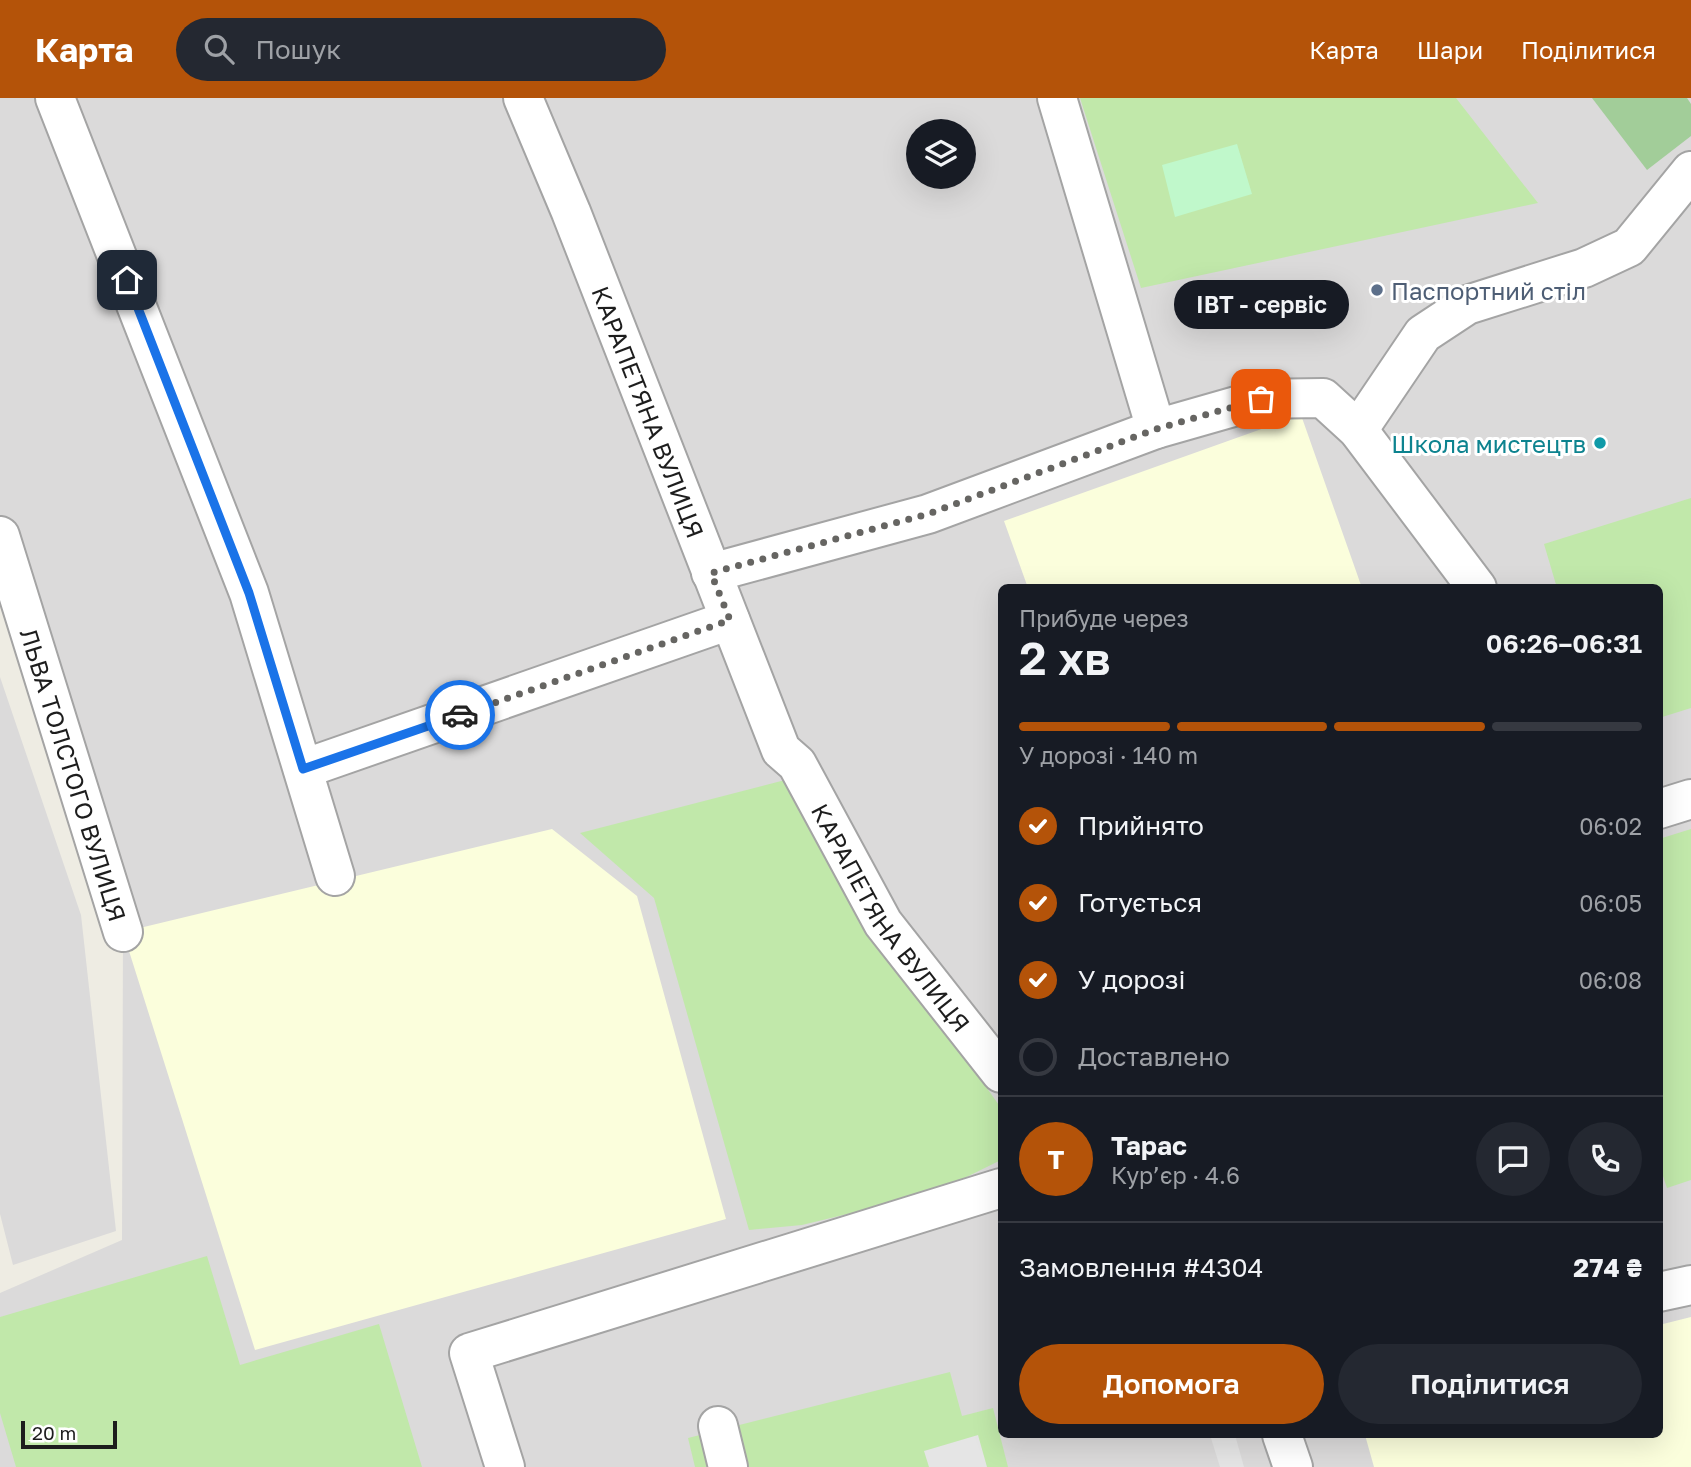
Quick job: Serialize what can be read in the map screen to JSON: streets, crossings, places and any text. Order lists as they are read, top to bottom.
{
  "streets": {
    "street": ["КАРАПЕТЯНА ВУЛИЦЯ", "ЛЬВА ТОЛСТОГО ВУЛИЦЯ"]
  },
  "places": ["Паспортний стіл", "ІВТ - сервіс", "Школа мистецтв"],
  "scale_bar": "20 m",
  "page": {
    "header": "Карта",
    "search": "Пошук",
    "nav": ["Карта", "Шари", "Поділитися"],
    "bubble": "ІВТ - сервіс",
    "heading": ["2 хв", "Прибуде через", "06:26–06:31"],
    "panel": [
      "Тарас",
      "Кур’єр · 4.6",
      "Замовлення #4304",
      "274 ₴"
    ],
    "bar": "У дорозі · 140 m",
    "list": [
      ["Прийнято", "06:02"],
      ["Готується", "06:05"],
      ["У дорозі", "06:08"],
      "Доставлено"
    ],
    "round": "Т",
    "buttons": ["Допомога", "Поділитися"],
    "scale": "20 m"
  }
}
